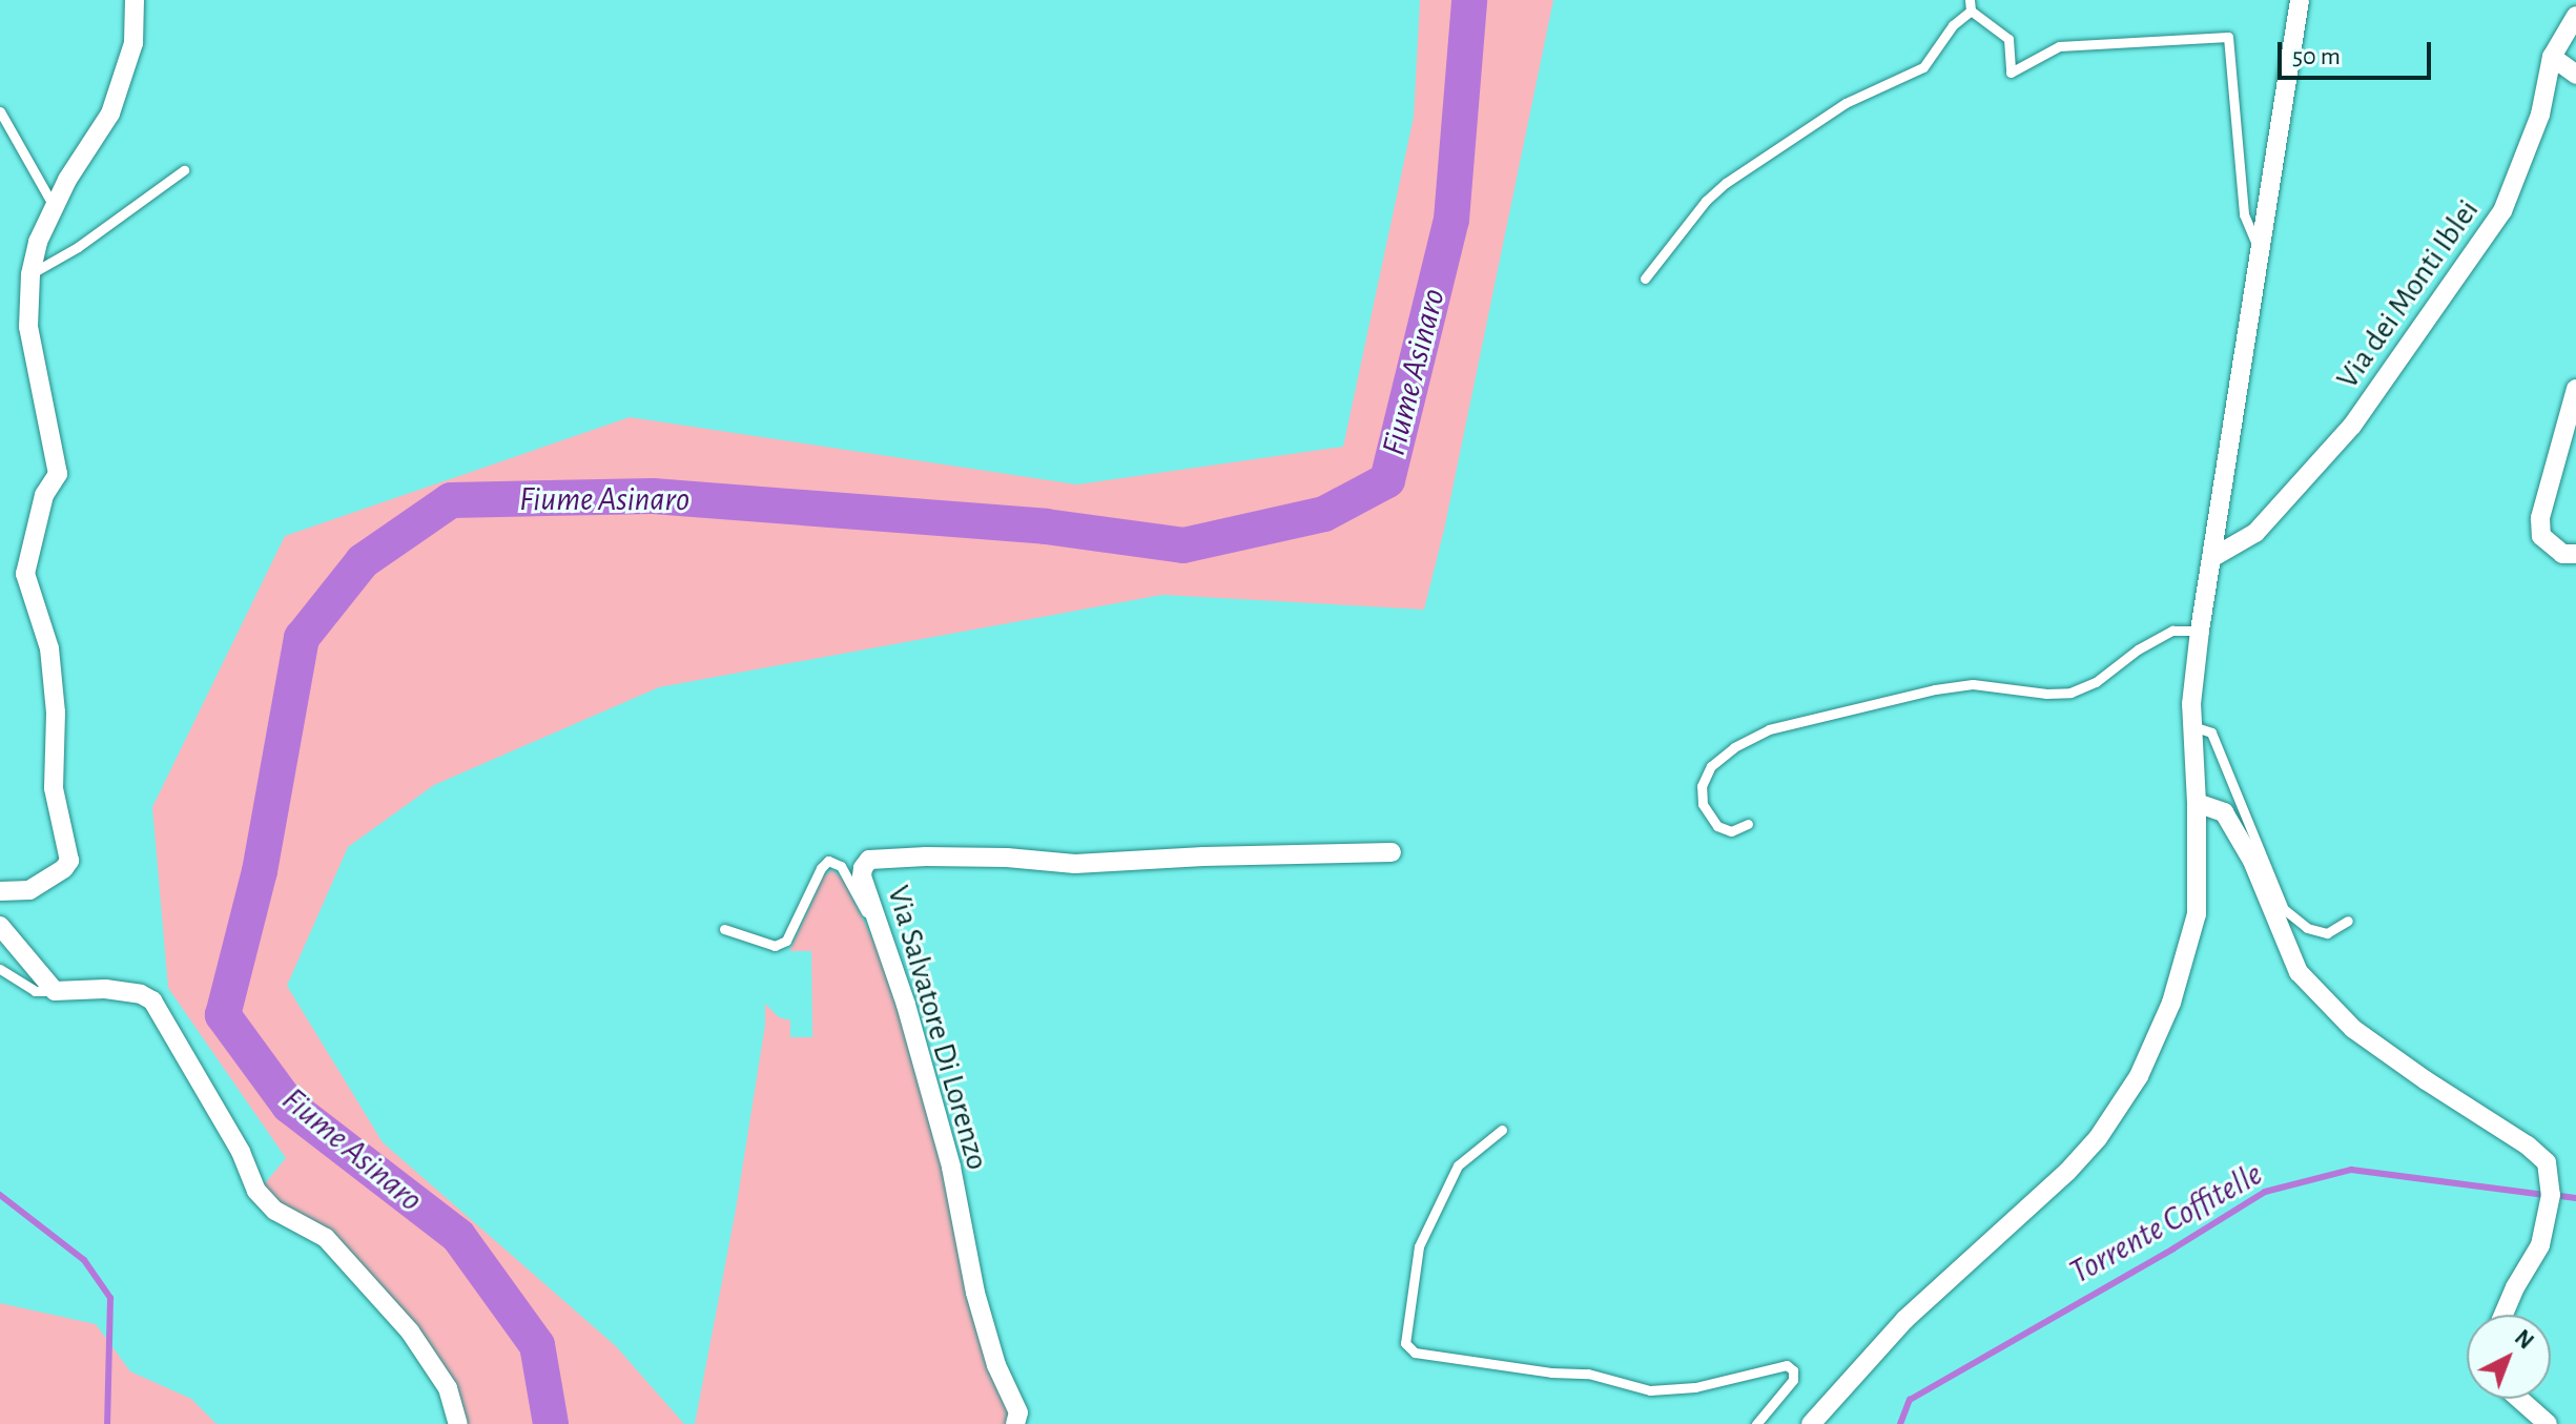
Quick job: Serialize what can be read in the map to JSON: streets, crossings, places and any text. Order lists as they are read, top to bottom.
{
  "streets": {
    "street": ["Via dei Monti Iblei", "Via Salvatore Di Lorenzo"]
  },
  "water": ["Fiume Asinaro", "Torrente Coffitelle"],
  "scale_bar": "50 m",
  "north": "top right"
}
